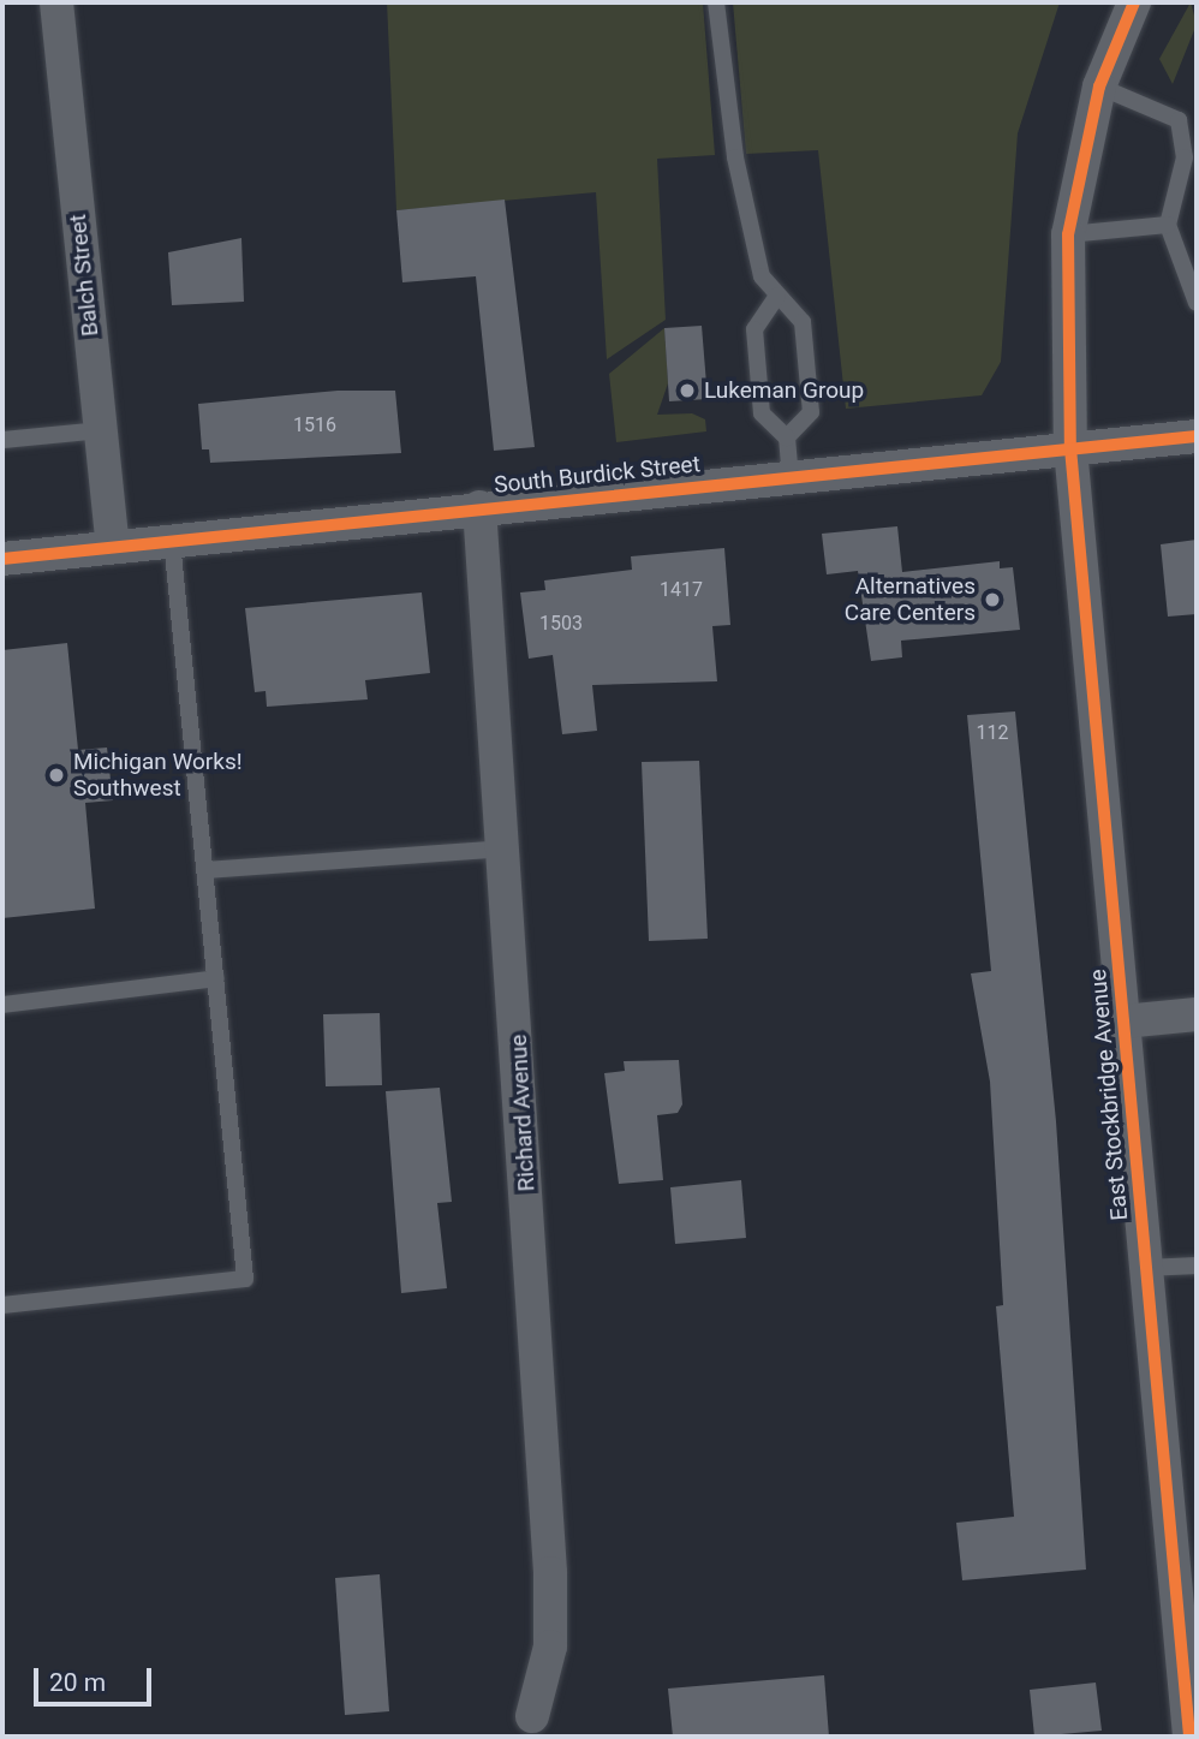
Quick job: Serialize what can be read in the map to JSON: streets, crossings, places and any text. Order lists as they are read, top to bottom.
{
  "streets": {
    "street": [
      "Balch Street",
      "South Burdick Street",
      "East Stockbridge Avenue",
      "Richard Avenue"
    ]
  },
  "crossings": [
    ["Balch Street", "South Burdick Street"],
    ["South Burdick Street", "East Stockbridge Avenue"],
    ["South Burdick Street", "Richard Avenue"]
  ],
  "places": ["Lukeman Group", "Alternatives Care Centers", "Michigan Works! Southwest"],
  "house_numbers": [
    "1516",
    "1417",
    "1503",
    "112"
  ],
  "scale_bar": "20 m"
}
